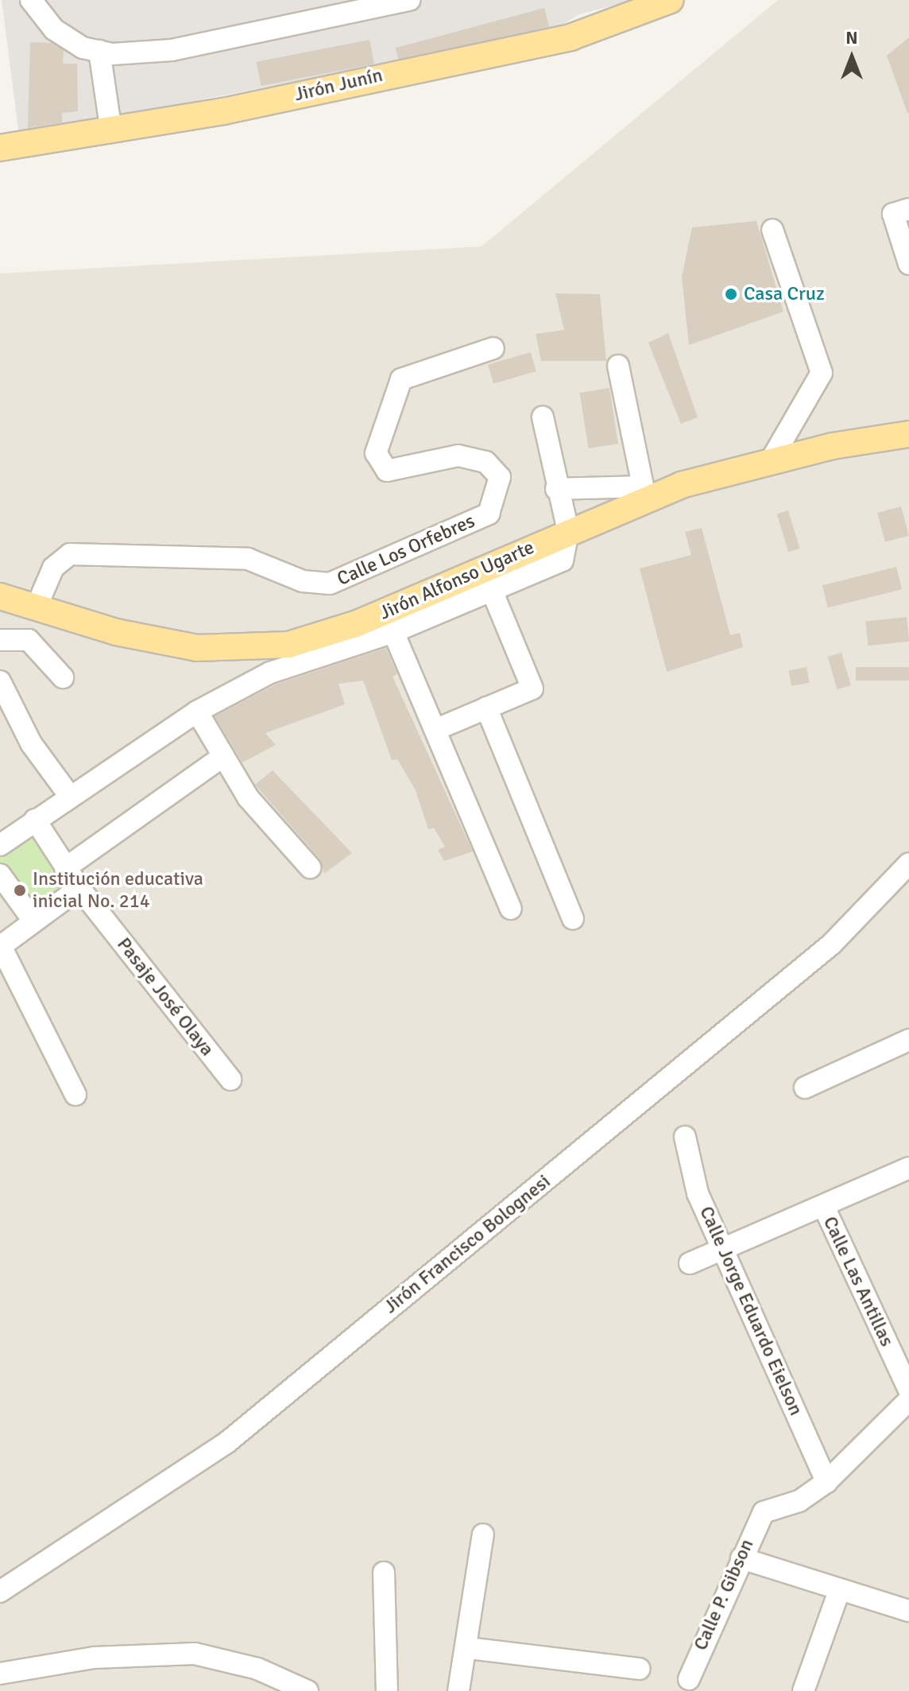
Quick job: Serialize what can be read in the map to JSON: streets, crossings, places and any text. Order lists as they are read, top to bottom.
{
  "streets": {
    "main road": ["Jirón Junín", "Jirón Alfonso Ugarte"],
    "street": [
      "Calle Los Orfebres",
      "Pasaje José Olaya",
      "Jirón Francisco Bolognesi",
      "Calle Las Antillas",
      "Calle Jorge Eduardo Eielson",
      "Calle P. Gibson"
    ]
  },
  "crossings": [
    ["Calle Los Orfebres", "Jirón Alfonso Ugarte"],
    ["Calle Jorge Eduardo Eielson", "Calle P. Gibson"]
  ],
  "places": ["Casa Cruz", "Institución educativa inicial No. 214"],
  "north": "top"
}
